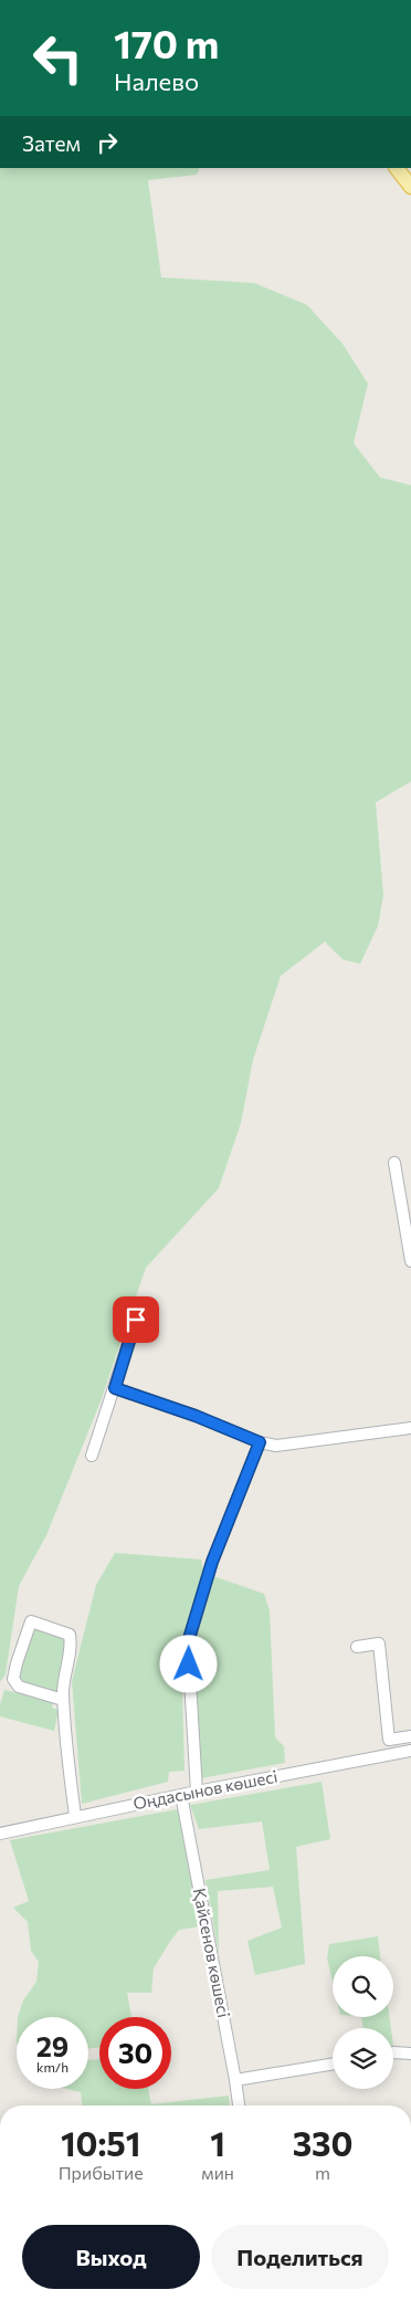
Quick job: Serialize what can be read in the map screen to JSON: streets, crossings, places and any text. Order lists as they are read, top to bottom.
{
  "streets": {
    "street": ["Оңдасынов көшесі", "Қайсенов көшесі"]
  },
  "crossings": [
    ["Оңдасынов көшесі", "Қайсенов көшесі"]
  ],
  "page": {
    "turn": ["170 m", "Налево"],
    "then": "Затем",
    "speed": "29 km/h",
    "limit": "30",
    "eta": [
      "10:51",
      "Прибытие",
      "1",
      "мин",
      "330",
      "m"
    ],
    "buttons": ["Выход", "Поделиться"]
  }
}
